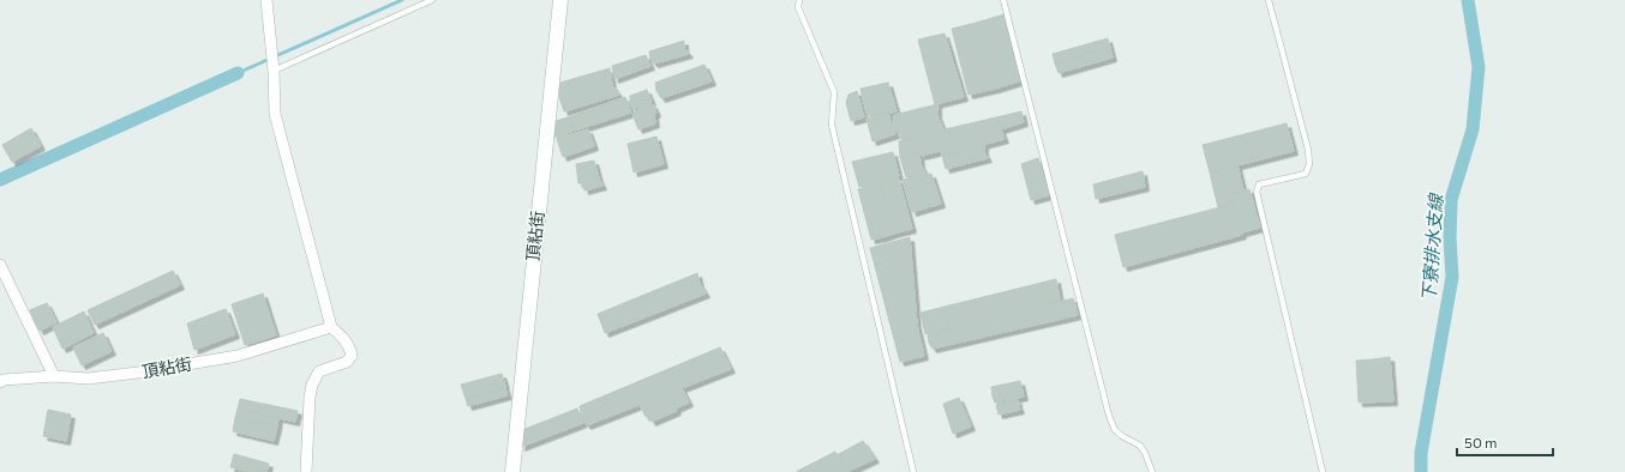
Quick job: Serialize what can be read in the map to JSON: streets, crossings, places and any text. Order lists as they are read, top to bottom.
{
  "streets": {
    "street": ["頂粘街"]
  },
  "water": ["下寮排水支線"],
  "scale_bar": "50 m"
}
